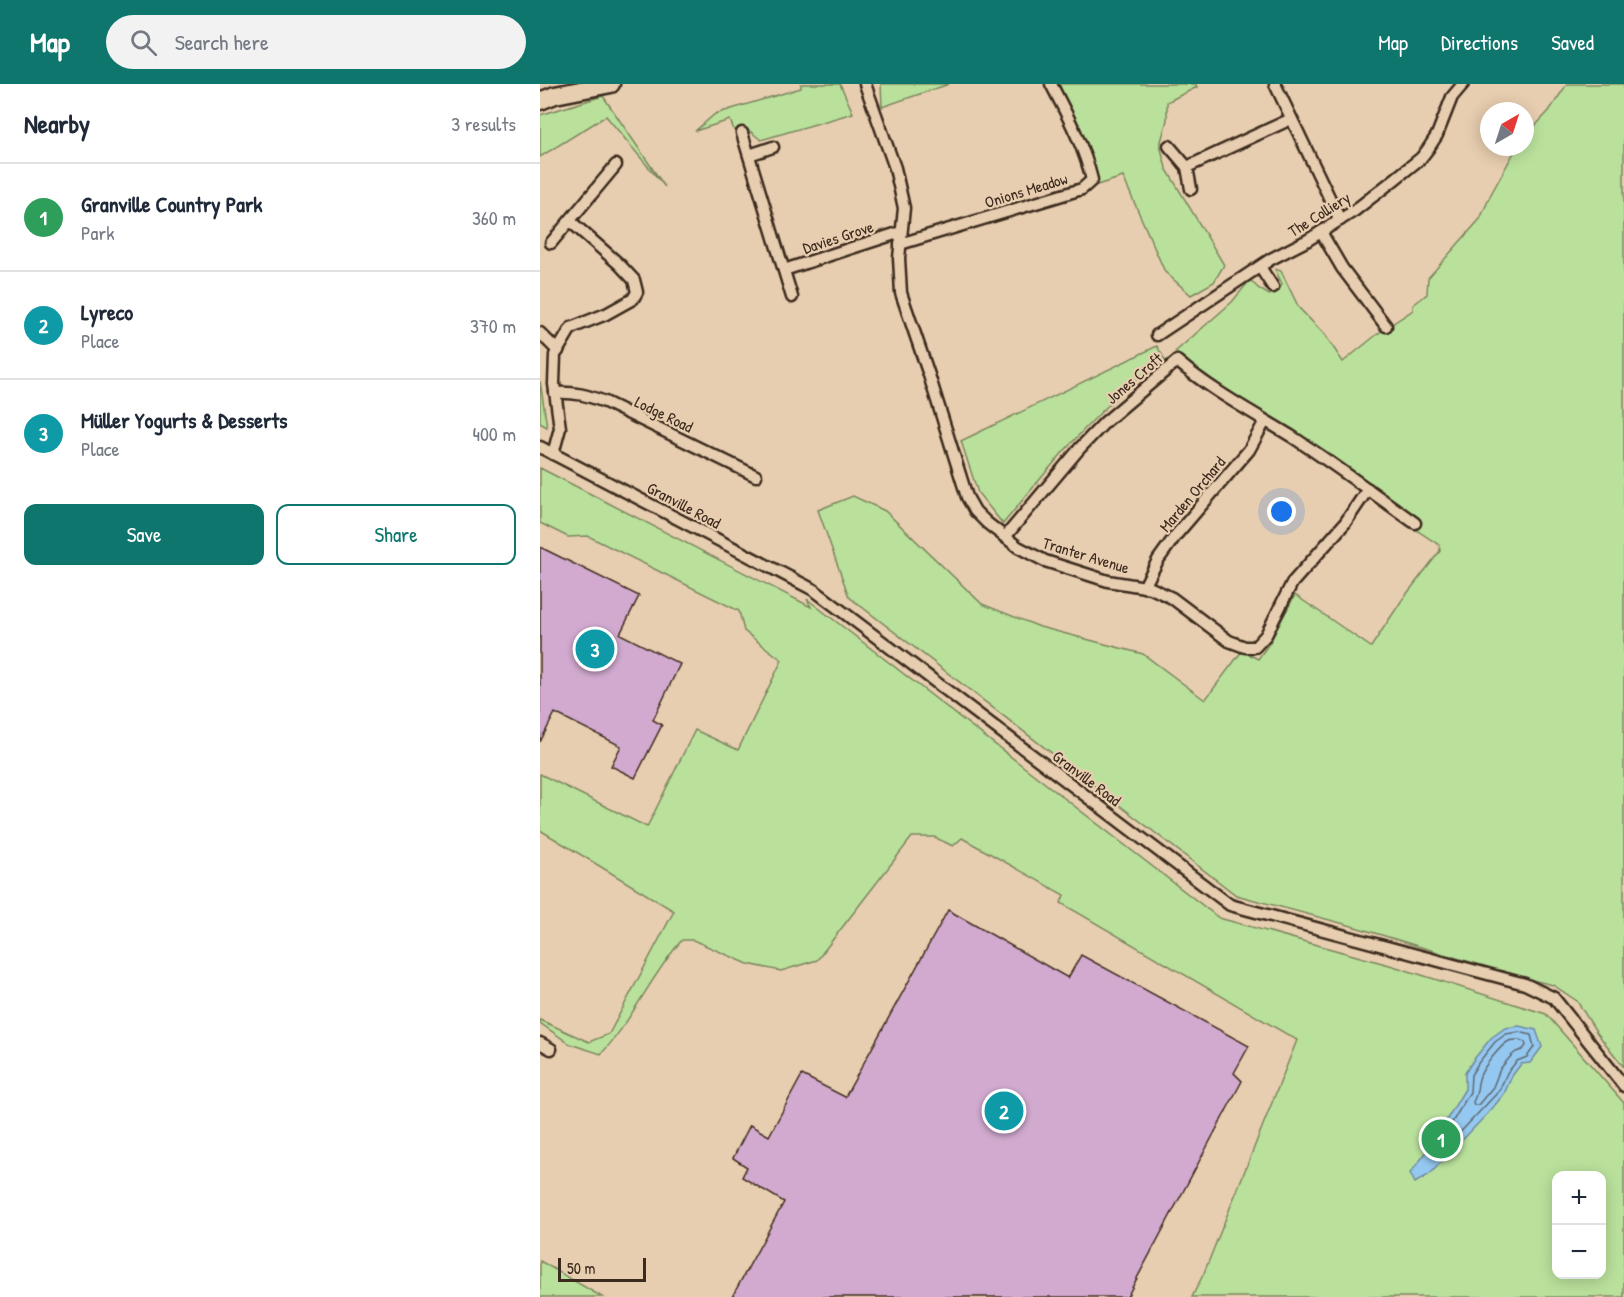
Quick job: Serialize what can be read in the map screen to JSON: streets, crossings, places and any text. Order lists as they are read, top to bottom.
{
  "streets": {
    "street": [
      "Onions Meadow",
      "The Colliery",
      "Davies Grove",
      "Jones Croft",
      "Lodge Road",
      "Marden Orchard",
      "Granville Road",
      "Tranter Avenue"
    ]
  },
  "crossings": [
    ["Onions Meadow", "Tranter Avenue"],
    ["Davies Grove", "Tranter Avenue"],
    ["Jones Croft", "Marden Orchard"],
    ["Jones Croft", "Tranter Avenue"],
    ["Marden Orchard", "Tranter Avenue"]
  ],
  "scale_bar": "50 m",
  "north": "top right",
  "page": {
    "header": "Map",
    "search": "Search here",
    "nav": ["Map", "Directions", "Saved"],
    "heading": ["Nearby", "3 results"],
    "list": [
      {
        "mark": "1",
        "name": "Granville Country Park",
        "note": "Park",
        "value": "360 m"
      },
      {
        "mark": "2",
        "name": "Lyreco",
        "note": "Place",
        "value": "370 m"
      },
      {
        "mark": "3",
        "name": "Müller Yogurts & Desserts",
        "note": "Place",
        "value": "400 m"
      }
    ],
    "buttons": ["Save", "Share"],
    "pins": ["3", "2", "1"],
    "map_buttons": ["+", "−"],
    "scale": "50 m"
  }
}
